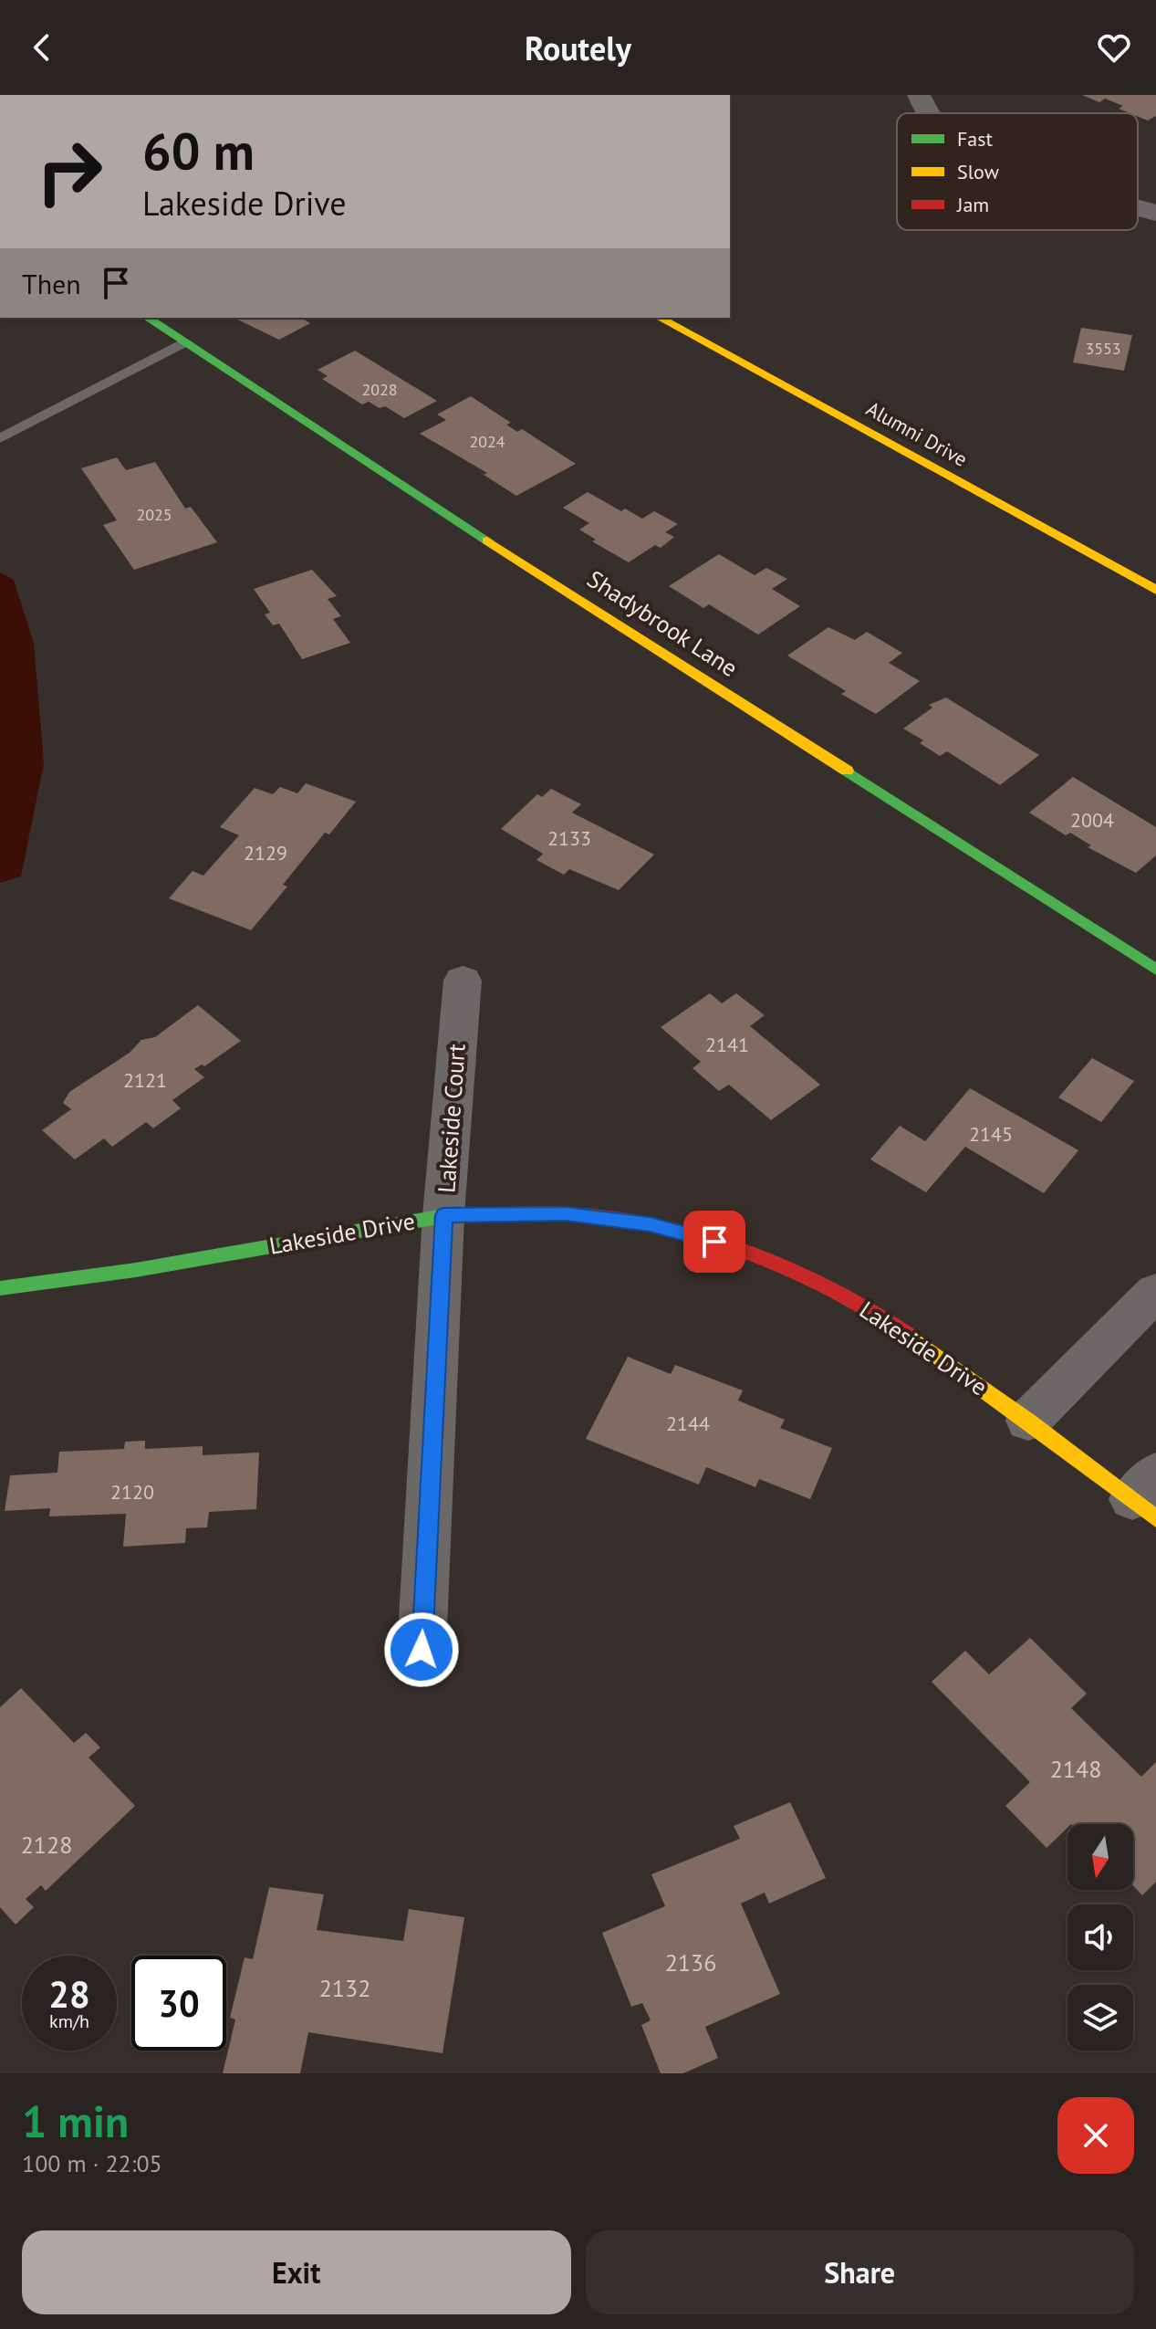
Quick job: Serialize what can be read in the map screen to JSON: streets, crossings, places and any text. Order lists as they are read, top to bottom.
{
  "streets": {
    "street": [
      "Alumni Drive",
      "Shadybrook Lane",
      "Lakeside Court",
      "Lakeside Drive"
    ]
  },
  "crossings": [
    ["Lakeside Court", "Lakeside Drive"]
  ],
  "house_numbers": [
    "3553",
    "2028",
    "2024",
    "2025",
    "2004",
    "2133",
    "2129",
    "2141",
    "2121",
    "2145",
    "2144",
    "2120",
    "2148",
    "2128",
    "2136",
    "2132"
  ],
  "legend": ["Fast", "Slow", "Jam"],
  "north": "bottom",
  "page": {
    "header": "Routely",
    "turn": ["60 m", "Lakeside Drive"],
    "then": "Then",
    "speed": "28 km/h",
    "limit": "30",
    "heading": ["1 min", "100 m · 22:05"],
    "buttons": ["Exit", "Share"]
  }
}
